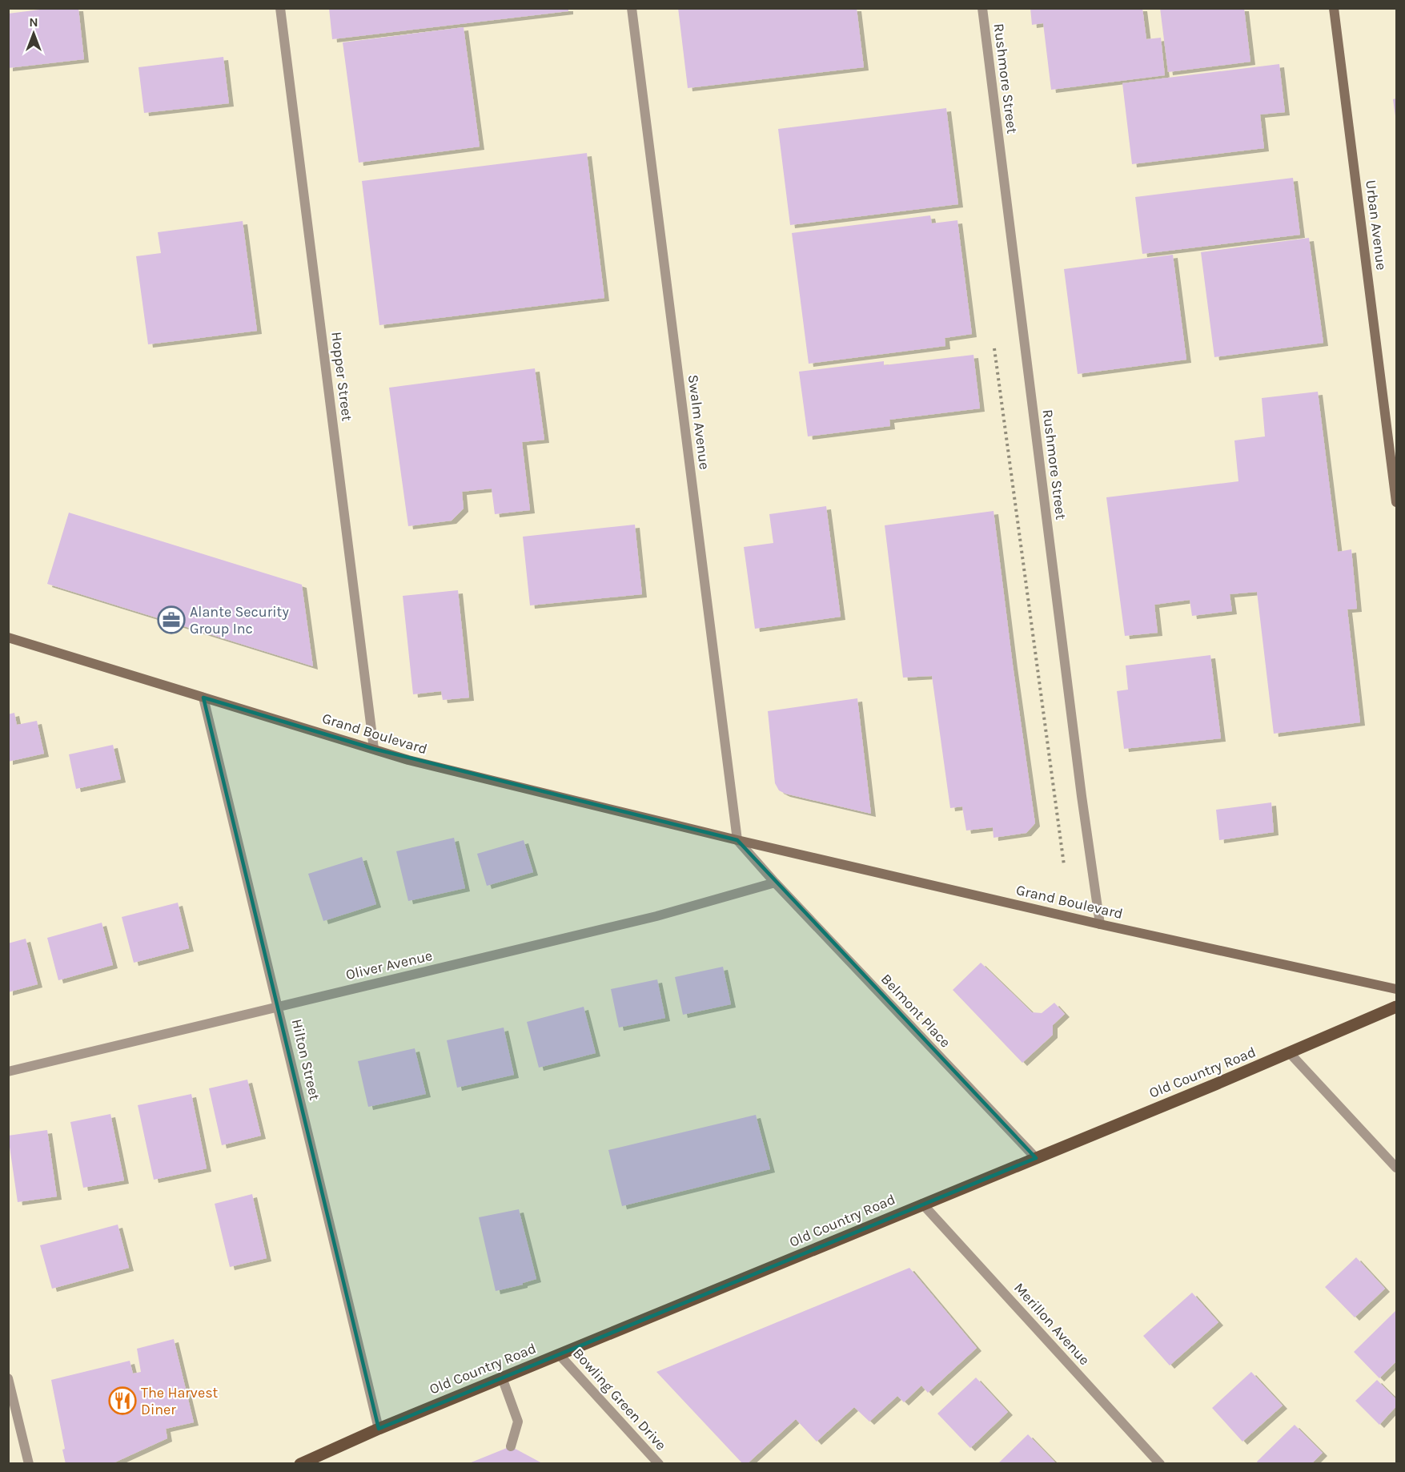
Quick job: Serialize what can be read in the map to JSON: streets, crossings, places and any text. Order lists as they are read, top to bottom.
{
  "streets": {
    "main road": ["Old Country Road"],
    "street": [
      "Rushmore Street",
      "Urban Avenue",
      "Hopper Street",
      "Swalm Avenue",
      "Grand Boulevard",
      "Oliver Avenue",
      "Belmont Place",
      "Hilton Street",
      "Merillon Avenue",
      "Bowling Green Drive"
    ]
  },
  "crossings": [
    ["Rushmore Street", "Grand Boulevard"],
    ["Hopper Street", "Grand Boulevard"],
    ["Swalm Avenue", "Grand Boulevard"],
    ["Grand Boulevard", "Hilton Street"],
    ["Oliver Avenue", "Belmont Place"],
    ["Oliver Avenue", "Hilton Street"],
    ["Belmont Place", "Old Country Road"],
    ["Hilton Street", "Old Country Road"],
    ["Old Country Road", "Merillon Avenue"],
    ["Old Country Road", "Bowling Green Drive"]
  ],
  "places": {
    "office": ["Alante Security Group Inc"],
    "restaurant": ["The Harvest Diner"]
  },
  "north": "top"
}
